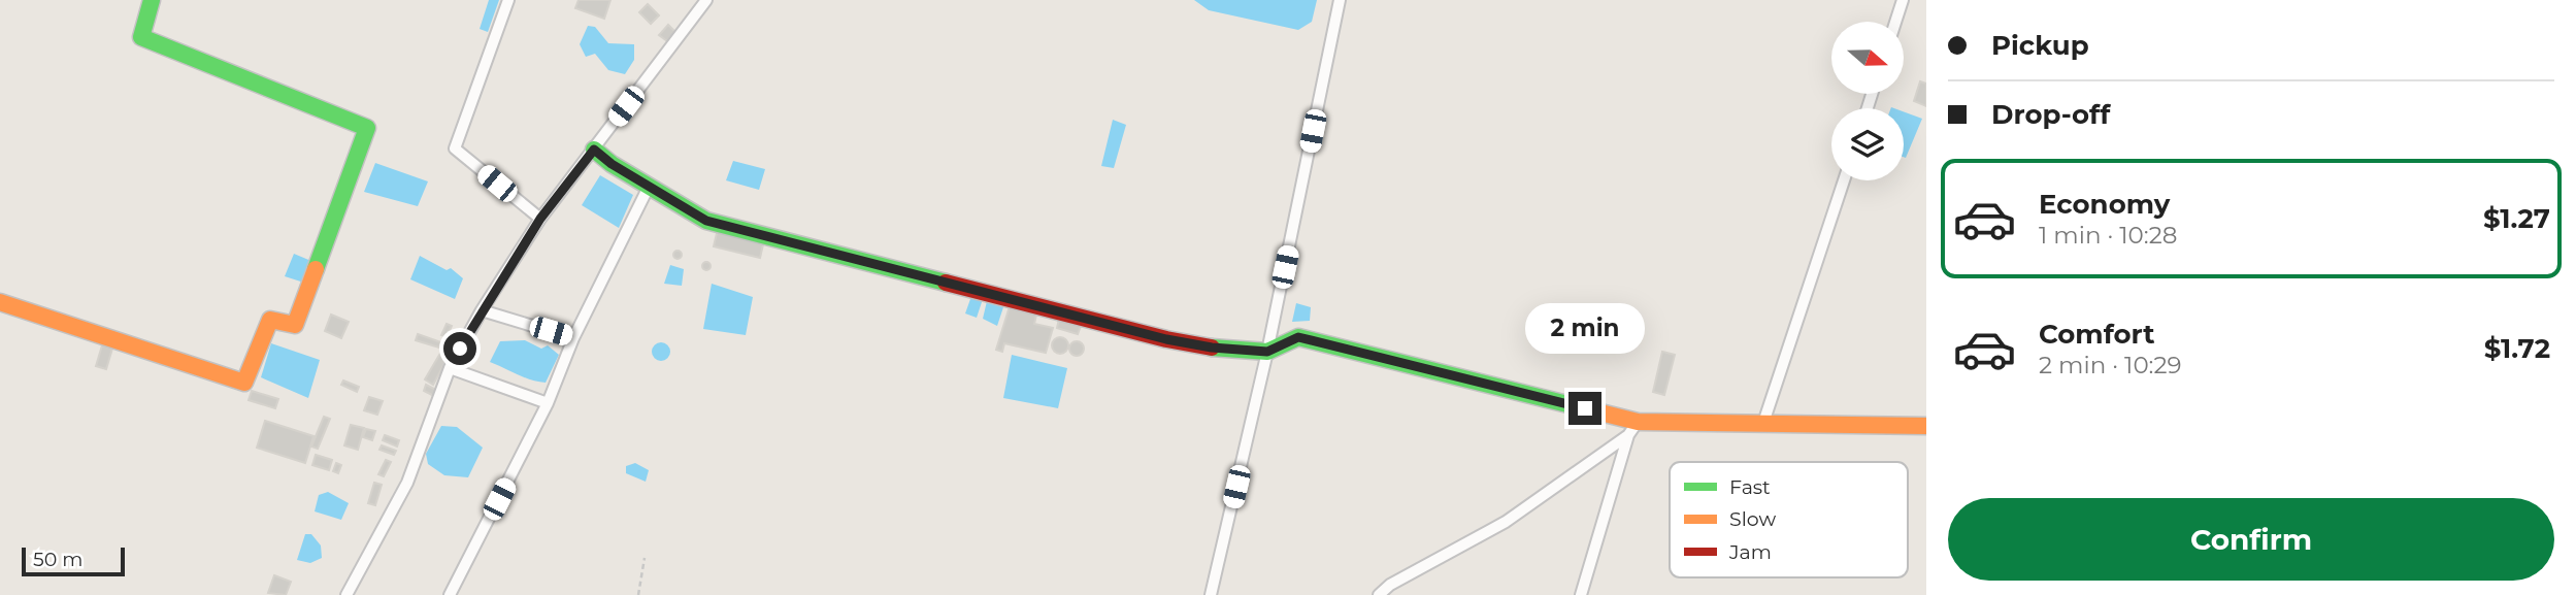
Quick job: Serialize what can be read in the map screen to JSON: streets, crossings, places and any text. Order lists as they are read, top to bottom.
{
  "legend": ["Fast", "Slow", "Jam"],
  "scale_bar": "50 m",
  "north": "right",
  "page": {
    "banner": ["Pickup", "Drop-off"],
    "list": [
      {
        "name": "Economy",
        "note": "1 min · 10:28",
        "value": "$1.27"
      },
      {
        "name": "Comfort",
        "note": "2 min · 10:29",
        "value": "$1.72"
      }
    ],
    "bubble": "2 min",
    "buttons": "Confirm",
    "scale": "50 m"
  }
}
